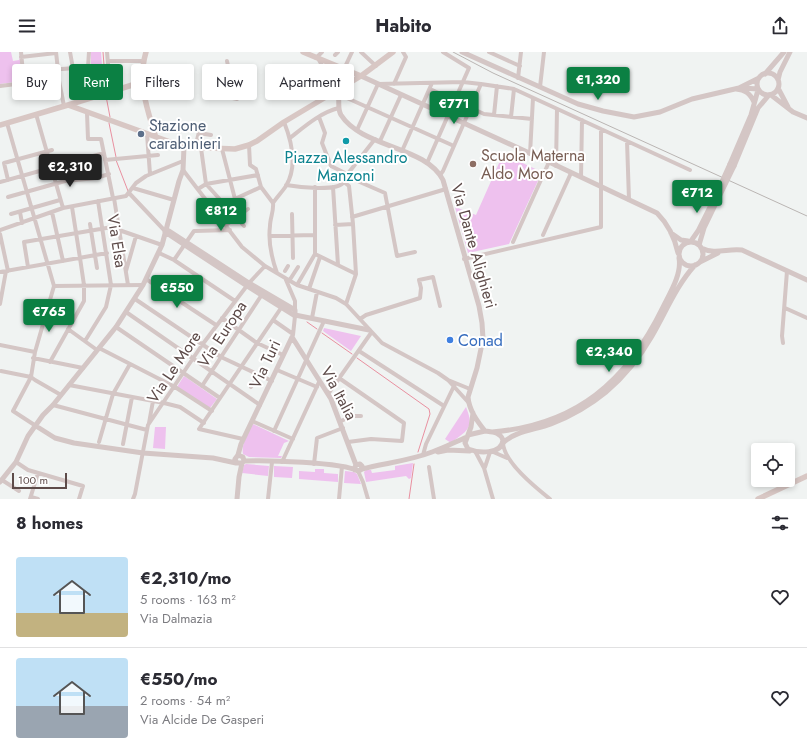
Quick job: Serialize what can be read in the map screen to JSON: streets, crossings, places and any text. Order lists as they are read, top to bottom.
{
  "streets": {
    "street": [
      "Via Elsa",
      "Via Dante Alighieri",
      "Via Europa",
      "Via Turi",
      "Via Le More",
      "Via Italia"
    ]
  },
  "crossings": [
    ["Via Turi", "Via Italia"]
  ],
  "places": [
    "Stazione carabinieri",
    "Piazza Alessandro Manzoni",
    "Scuola Materna Aldo Moro",
    "Conad"
  ],
  "scale_bar": "100 m",
  "page": {
    "header": "Habito",
    "chip": [
      "Buy",
      "Rent",
      "Filters",
      "New",
      "Apartment"
    ],
    "price": [
      "€1,320",
      "€771",
      "€2,310",
      "€712",
      "€812",
      "€550",
      "€765",
      "€2,340"
    ],
    "scale": "100 m",
    "heading": "8 homes",
    "list": [
      {
        "name": "€2,310/mo",
        "note": "5 rooms · 163 m² · Via Dalmazia"
      },
      {
        "name": "€550/mo",
        "note": "2 rooms · 54 m² · Via Alcide De Gasperi"
      }
    ]
  }
}
